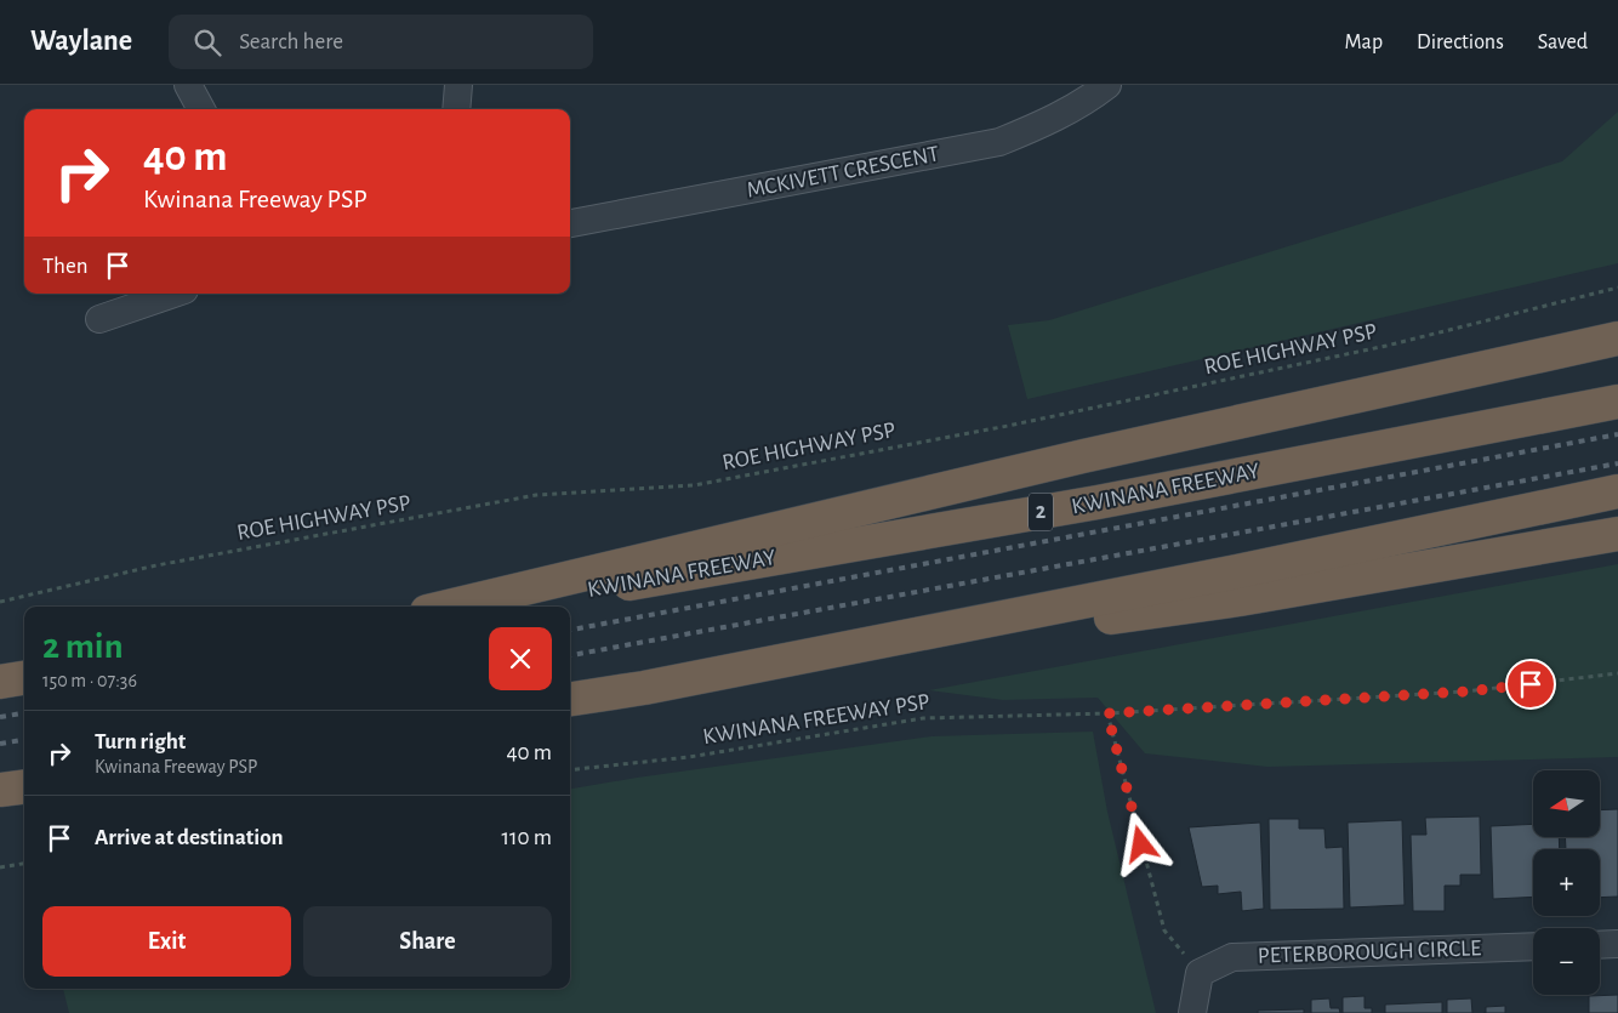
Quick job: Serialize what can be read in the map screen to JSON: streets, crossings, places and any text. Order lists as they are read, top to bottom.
{
  "streets": {
    "highway": ["KWINANA FREEWAY", "2"],
    "street": ["MCKIVETT CRESCENT", "PETERBOROUGH CIRCLE"],
    "path": ["ROE HIGHWAY PSP", "KWINANA FREEWAY PSP"]
  },
  "north": "left",
  "page": {
    "header": "Waylane",
    "search": "Search here",
    "nav": ["Map", "Directions", "Saved"],
    "turn": ["40 m", "Kwinana Freeway PSP"],
    "then": "Then",
    "heading": ["2 min", "150 m · 07:36"],
    "list": [
      {
        "name": "Turn right",
        "note": "Kwinana Freeway PSP",
        "value": "40 m"
      },
      {
        "name": "Arrive at destination",
        "value": "110 m"
      }
    ],
    "map_buttons": ["+", "−"],
    "buttons": ["Exit", "Share"]
  }
}
